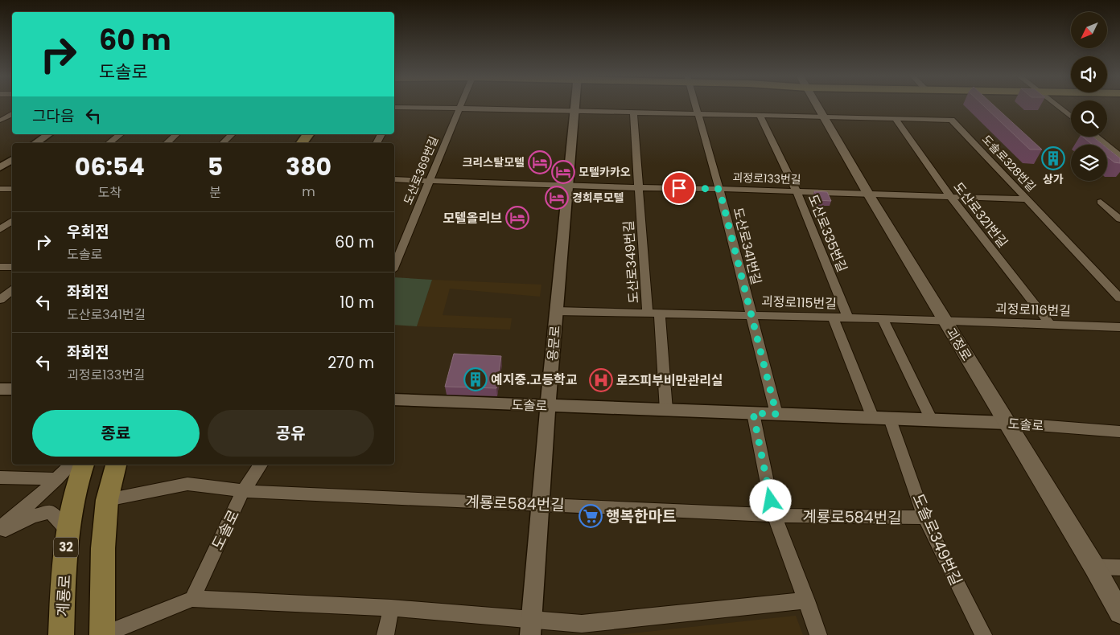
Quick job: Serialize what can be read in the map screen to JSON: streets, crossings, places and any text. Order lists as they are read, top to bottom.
{
  "streets": {
    "main road": ["괴정로", "32", "계룡로"],
    "street": [
      "도솔로328번길",
      "도산로369번길",
      "괴정로133번길",
      "도산로321번길",
      "도산로335번길",
      "도산로341번길",
      "도산로349번길",
      "괴정로115번길",
      "괴정로116번길",
      "용문로",
      "도솔로",
      "계룡로584번길",
      "도솔로349번길"
    ]
  },
  "crossings": [
    ["도솔로328번길", "도산로369번길"],
    ["도솔로328번길", "괴정로133번길"],
    ["도솔로328번길", "도산로321번길"],
    ["도솔로328번길", "도산로335번길"],
    ["도솔로328번길", "도산로341번길"],
    ["도솔로328번길", "도산로349번길"],
    ["도솔로328번길", "용문로"],
    ["도솔로328번길", "괴정로"],
    ["도산로369번길", "괴정로133번길"],
    ["괴정로133번길", "도산로321번길"],
    ["괴정로133번길", "도산로335번길"],
    ["괴정로133번길", "도산로341번길"],
    ["괴정로133번길", "도산로349번길"],
    ["괴정로133번길", "용문로"],
    ["괴정로133번길", "괴정로"],
    ["도산로321번길", "괴정로116번길"],
    ["도산로335번길", "괴정로115번길"],
    ["도산로341번길", "괴정로115번길"],
    ["도산로341번길", "도솔로"],
    ["도산로349번길", "괴정로115번길"],
    ["괴정로115번길", "괴정로116번길"],
    ["괴정로115번길", "용문로"],
    ["괴정로115번길", "괴정로"],
    ["괴정로116번길", "괴정로"],
    ["용문로", "도솔로"],
    ["용문로", "계룡로584번길"],
    ["괴정로", "도솔로"],
    ["도솔로", "계룡로584번길"],
    ["도솔로", "도솔로349번길"],
    ["계룡로584번길", "도솔로349번길"]
  ],
  "places": {
    "building": ["상가", "예지중.고등학교"],
    "hotel": [
      "크리스탈모텔",
      "모텔카카오",
      "경회루모텔",
      "모텔올리브"
    ],
    "hospital": ["로즈피부비만관리실"],
    "supermarket": ["행복한마트"]
  },
  "north": "bottom left",
  "page": {
    "turn": ["60 m", "도솔로"],
    "then": "그다음",
    "eta": [
      "06:54",
      "도착",
      "5",
      "분",
      "380",
      "m"
    ],
    "list": [
      {
        "name": "우회전",
        "note": "도솔로",
        "value": "60 m"
      },
      {
        "name": "좌회전",
        "note": "도산로341번길",
        "value": "10 m"
      },
      {
        "name": "좌회전",
        "note": "괴정로133번길",
        "value": "270 m"
      }
    ],
    "buttons": ["종료", "공유"]
  }
}
